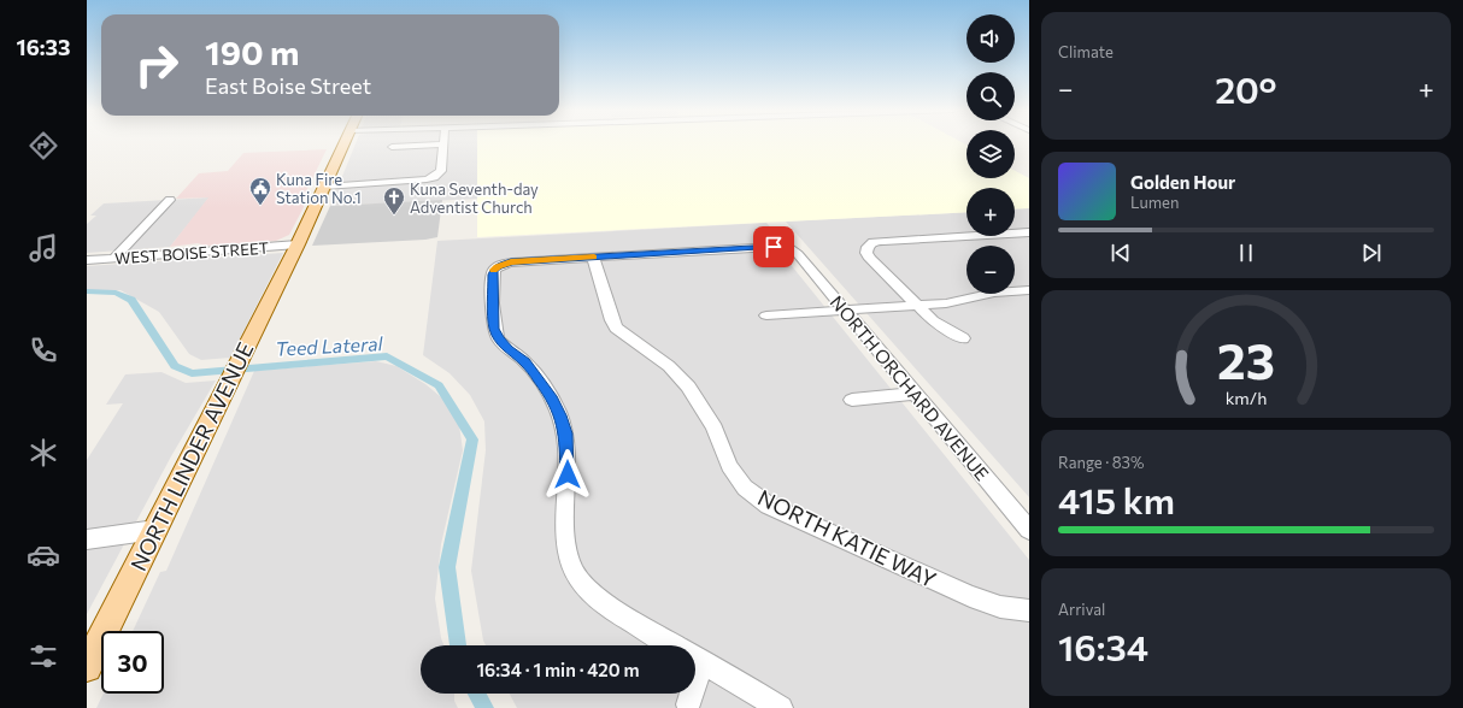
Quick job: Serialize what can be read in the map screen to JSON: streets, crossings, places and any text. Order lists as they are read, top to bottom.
{
  "streets": {
    "main road": ["NORTH LINDER AVENUE"],
    "street": ["WEST BOISE STREET", "NORTH ORCHARD AVENUE", "NORTH KATIE WAY"]
  },
  "crossings": [
    ["WEST BOISE STREET", "NORTH LINDER AVENUE"],
    ["NORTH ORCHARD AVENUE", "NORTH KATIE WAY"]
  ],
  "water": ["Teed Lateral"],
  "places": {
    "public building": ["Kuna Fire Station No.1"],
    "church": ["Kuna Seventh-day Adventist Church"]
  },
  "page": {
    "tabs": "16:33",
    "tile": [
      "Climate",
      ["Range · 83%", "415 km"],
      ["Arrival", "16:34"]
    ],
    "map_buttons": ["+", "−"],
    "turn": ["190 m", "East Boise Street"],
    "heat": ["−", "20°", "+"],
    "song": ["Golden Hour", "Lumen"],
    "limit": "30",
    "trip": "16:34 · 1 min · 420 m",
    "gauge": ["23", "km/h"]
  }
}
